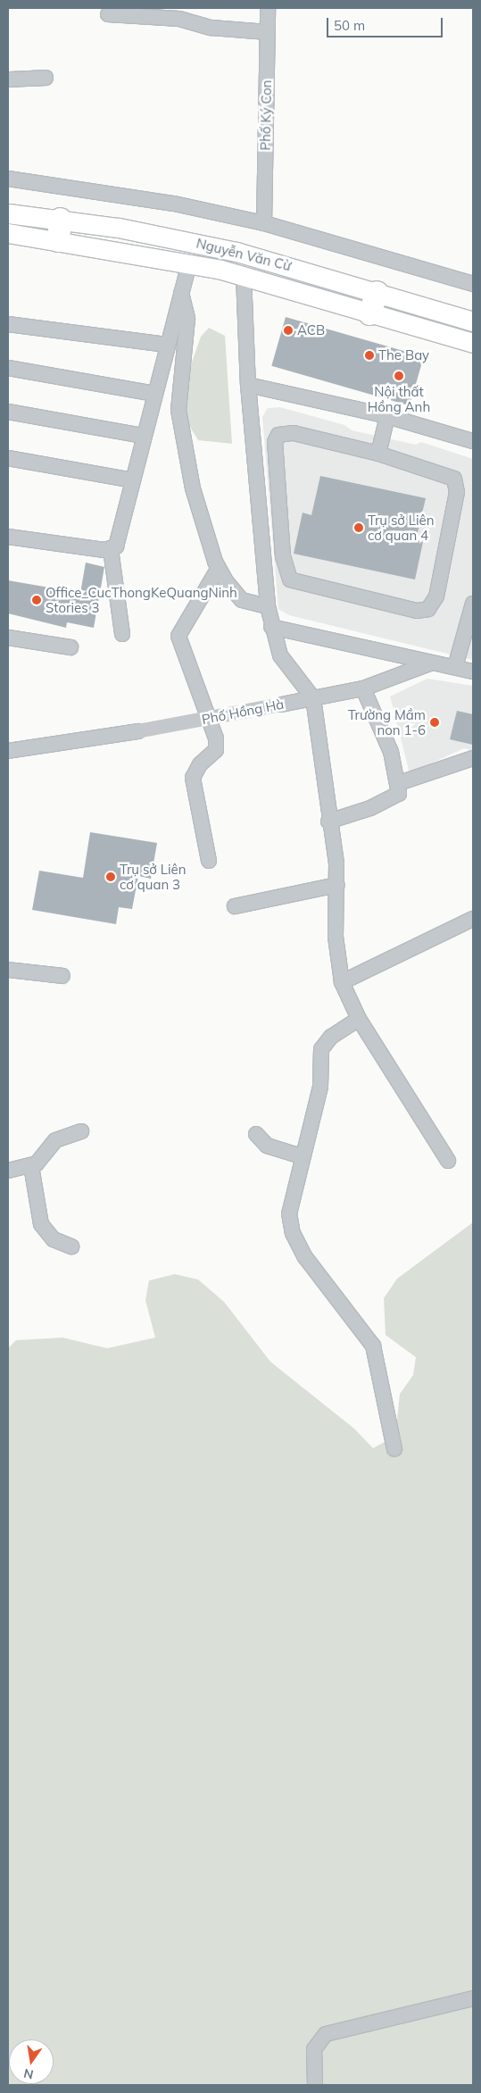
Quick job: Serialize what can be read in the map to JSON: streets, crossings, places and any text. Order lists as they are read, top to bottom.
{
  "streets": {
    "main road": ["Nguyễn Văn Cừ"],
    "street": ["Phố Ký Con", "Phố Hồng Hà"]
  },
  "places": [
    "ACB",
    "The Bay",
    "Nội thất Hồng Anh",
    "Trụ sở Liên cơ quan 4",
    "Office_CucThongKeQuangNinh Stories 3",
    "Trường Mầm non 1-6",
    "Trụ sở Liên cơ quan 3"
  ],
  "scale_bar": "50 m",
  "north": "bottom"
}
